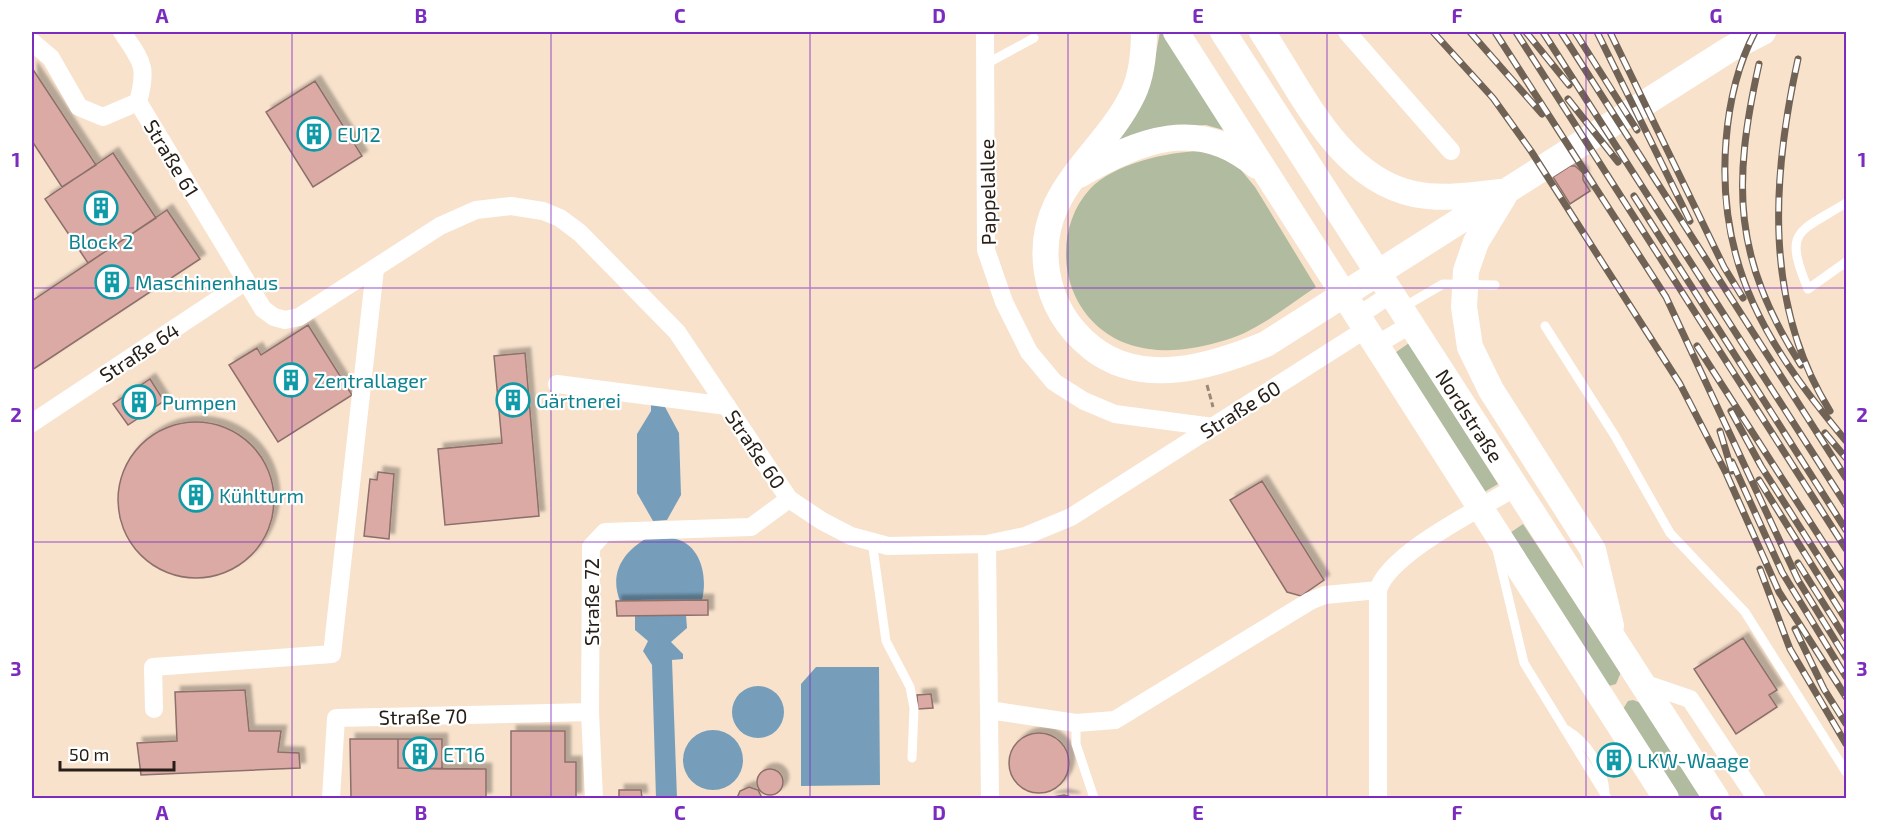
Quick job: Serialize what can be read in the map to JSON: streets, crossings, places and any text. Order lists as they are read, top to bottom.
{
  "streets": {
    "street": [
      "Straße 61",
      "Pappelallee",
      "Straße 64",
      "Straße 60",
      "Nordstraße",
      "Straße 72",
      "Straße 70"
    ]
  },
  "crossings": [
    ["Straße 61", "Straße 64"],
    ["Straße 61", "Straße 60"],
    ["Pappelallee", "Straße 60"],
    ["Straße 64", "Straße 60"],
    ["Straße 60", "Nordstraße"],
    ["Straße 60", "Straße 72"],
    ["Straße 72", "Straße 70"]
  ],
  "places": {
    "building": [
      "EU12",
      "Block 2",
      "Maschinenhaus",
      "Zentrallager",
      "Gärtnerei",
      "Pumpen",
      "Kühlturm",
      "ET16",
      "LKW-Waage"
    ]
  },
  "scale_bar": "50 m",
  "grid": {
    "columns": [
      "A",
      "B",
      "C",
      "D",
      "E",
      "F",
      "G"
    ],
    "rows": ["1", "2", "3"]
  }
}
